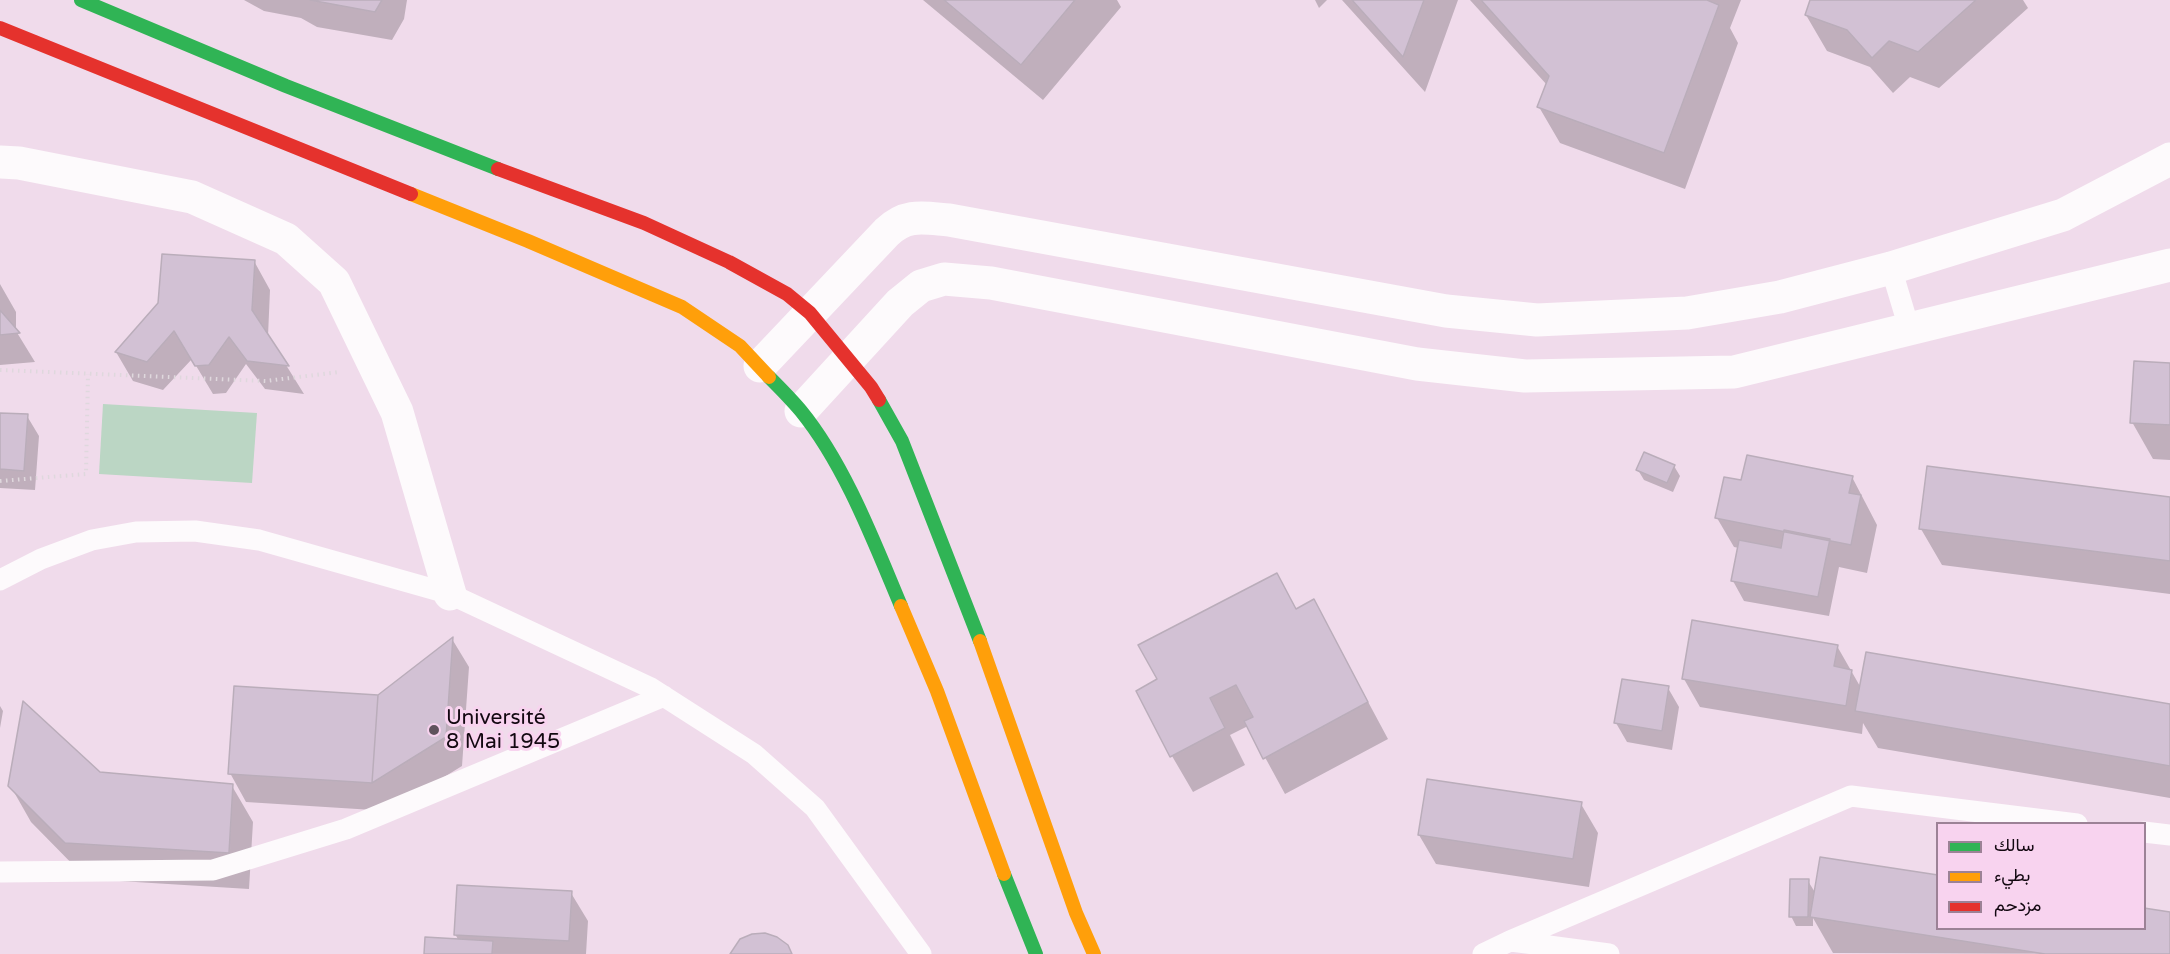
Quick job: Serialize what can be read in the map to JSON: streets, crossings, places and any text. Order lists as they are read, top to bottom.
{
  "places": ["Université 8 Mai 1945"],
  "legend": ["سالك", "بطيء", "مزدحم"]
}
